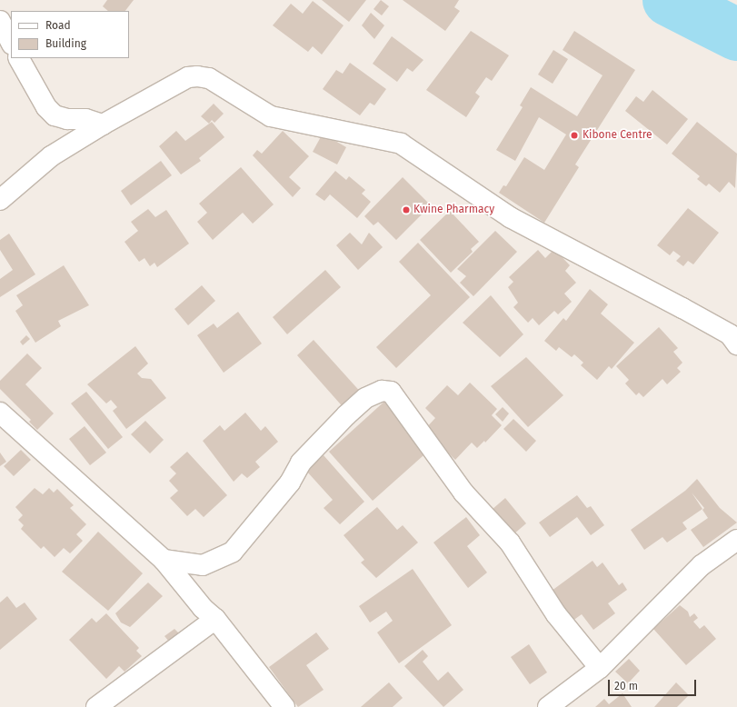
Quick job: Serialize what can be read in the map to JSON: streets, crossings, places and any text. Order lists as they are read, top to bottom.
{
  "places": ["Kibone Centre", "Kwine Pharmacy"],
  "legend": ["Road", "Building"],
  "scale_bar": "20 m"
}
